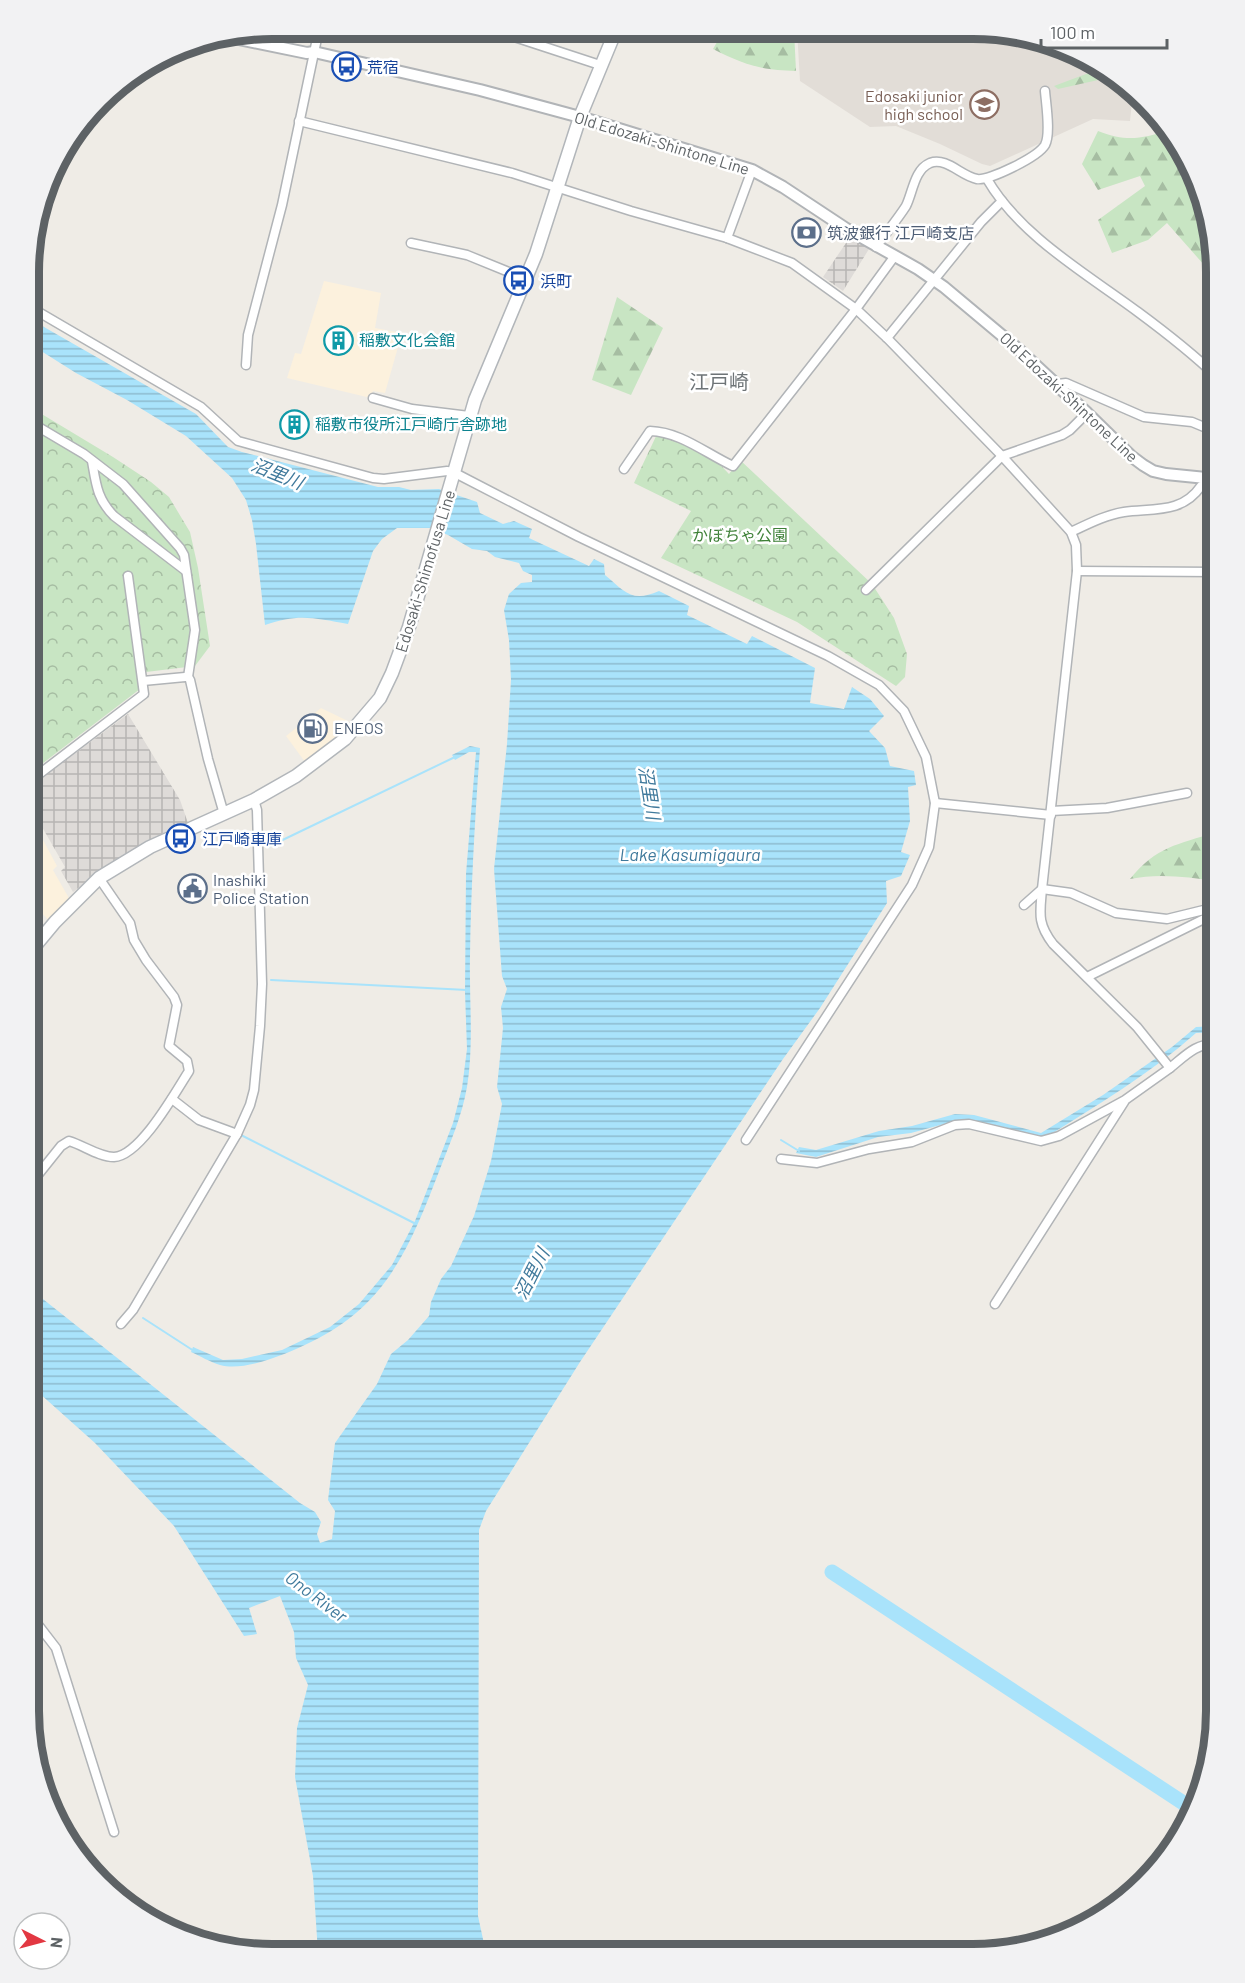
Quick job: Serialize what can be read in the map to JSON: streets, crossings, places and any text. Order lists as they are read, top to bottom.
{
  "streets": {
    "main road": ["Edosaki-Shimofusa Line"],
    "street": ["Old Edozaki-Shintone Line"]
  },
  "crossings": [
    ["Old Edozaki-Shintone Line", "Edosaki-Shimofusa Line"]
  ],
  "districts": ["江戸崎"],
  "water": ["沼里川", "Lake Kasumigaura", "Ono River"],
  "parks": ["かぼちゃ公園"],
  "places": {
    "bus stop": ["荒宿", "浜町", "江戸崎車庫"],
    "school or university": ["Edosaki junior high school"],
    "bank": ["筑波銀行 江戸崎支店"],
    "building": ["稲敷文化会館", "稲敷市役所江戸崎庁舎跡地"],
    "fuel station": ["ENEOS"],
    "public building": ["Inashiki Police Station"]
  },
  "scale_bar": "100 m",
  "north": "right"
}
